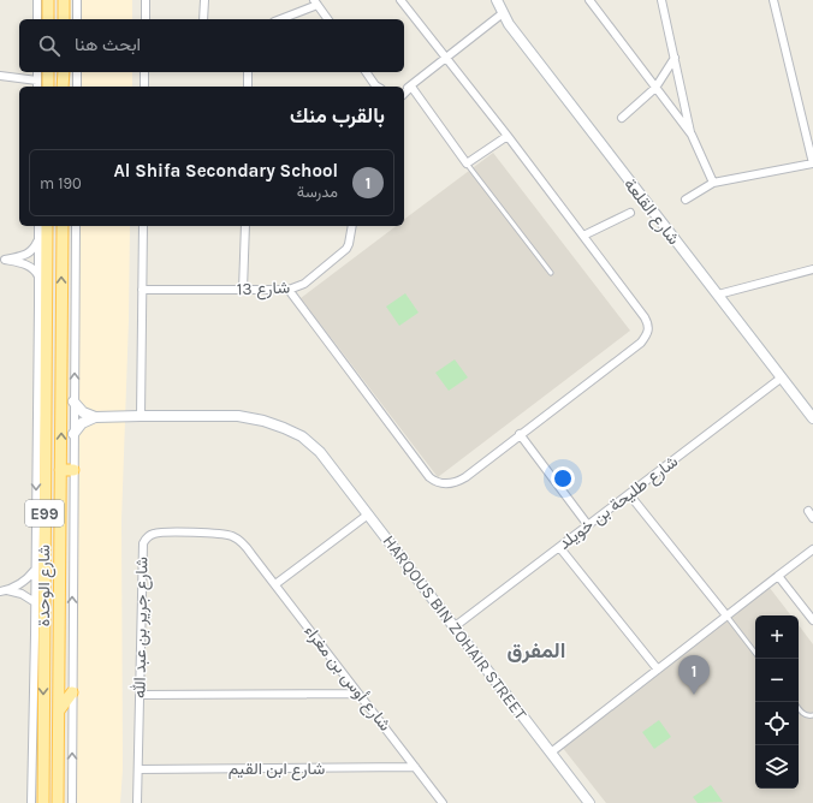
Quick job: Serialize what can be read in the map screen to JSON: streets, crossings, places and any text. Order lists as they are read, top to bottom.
{
  "streets": {
    "main road": ["E99", "شارع الوحدة"],
    "street": [
      "شارع القلعة",
      "شارع 13",
      "شارع طليحة بن خويلد",
      "شارع جرير بن عبد الله",
      "HARQOUS BIN ZOHAIR STREET",
      "شارع أوس بن مغراء",
      "شارع ابن القيم"
    ]
  },
  "crossings": [
    ["شارع القلعة", "شارع طليحة بن خويلد"],
    ["شارع طليحة بن خويلد", "HARQOUS BIN ZOHAIR STREET"],
    ["شارع جرير بن عبد الله", "شارع أوس بن مغراء"],
    ["شارع جرير بن عبد الله", "شارع ابن القيم"],
    ["شارع أوس بن مغراء", "شارع ابن القيم"]
  ],
  "districts": ["المفرق"],
  "page": {
    "search": "ابحث هنا",
    "heading": "بالقرب منك",
    "list": [
      {
        "mark": "1",
        "name": "Al Shifa Secondary School",
        "note": "مدرسة",
        "value": "190 m"
      }
    ],
    "map_buttons": ["+", "−"],
    "pins": "1"
  }
}
